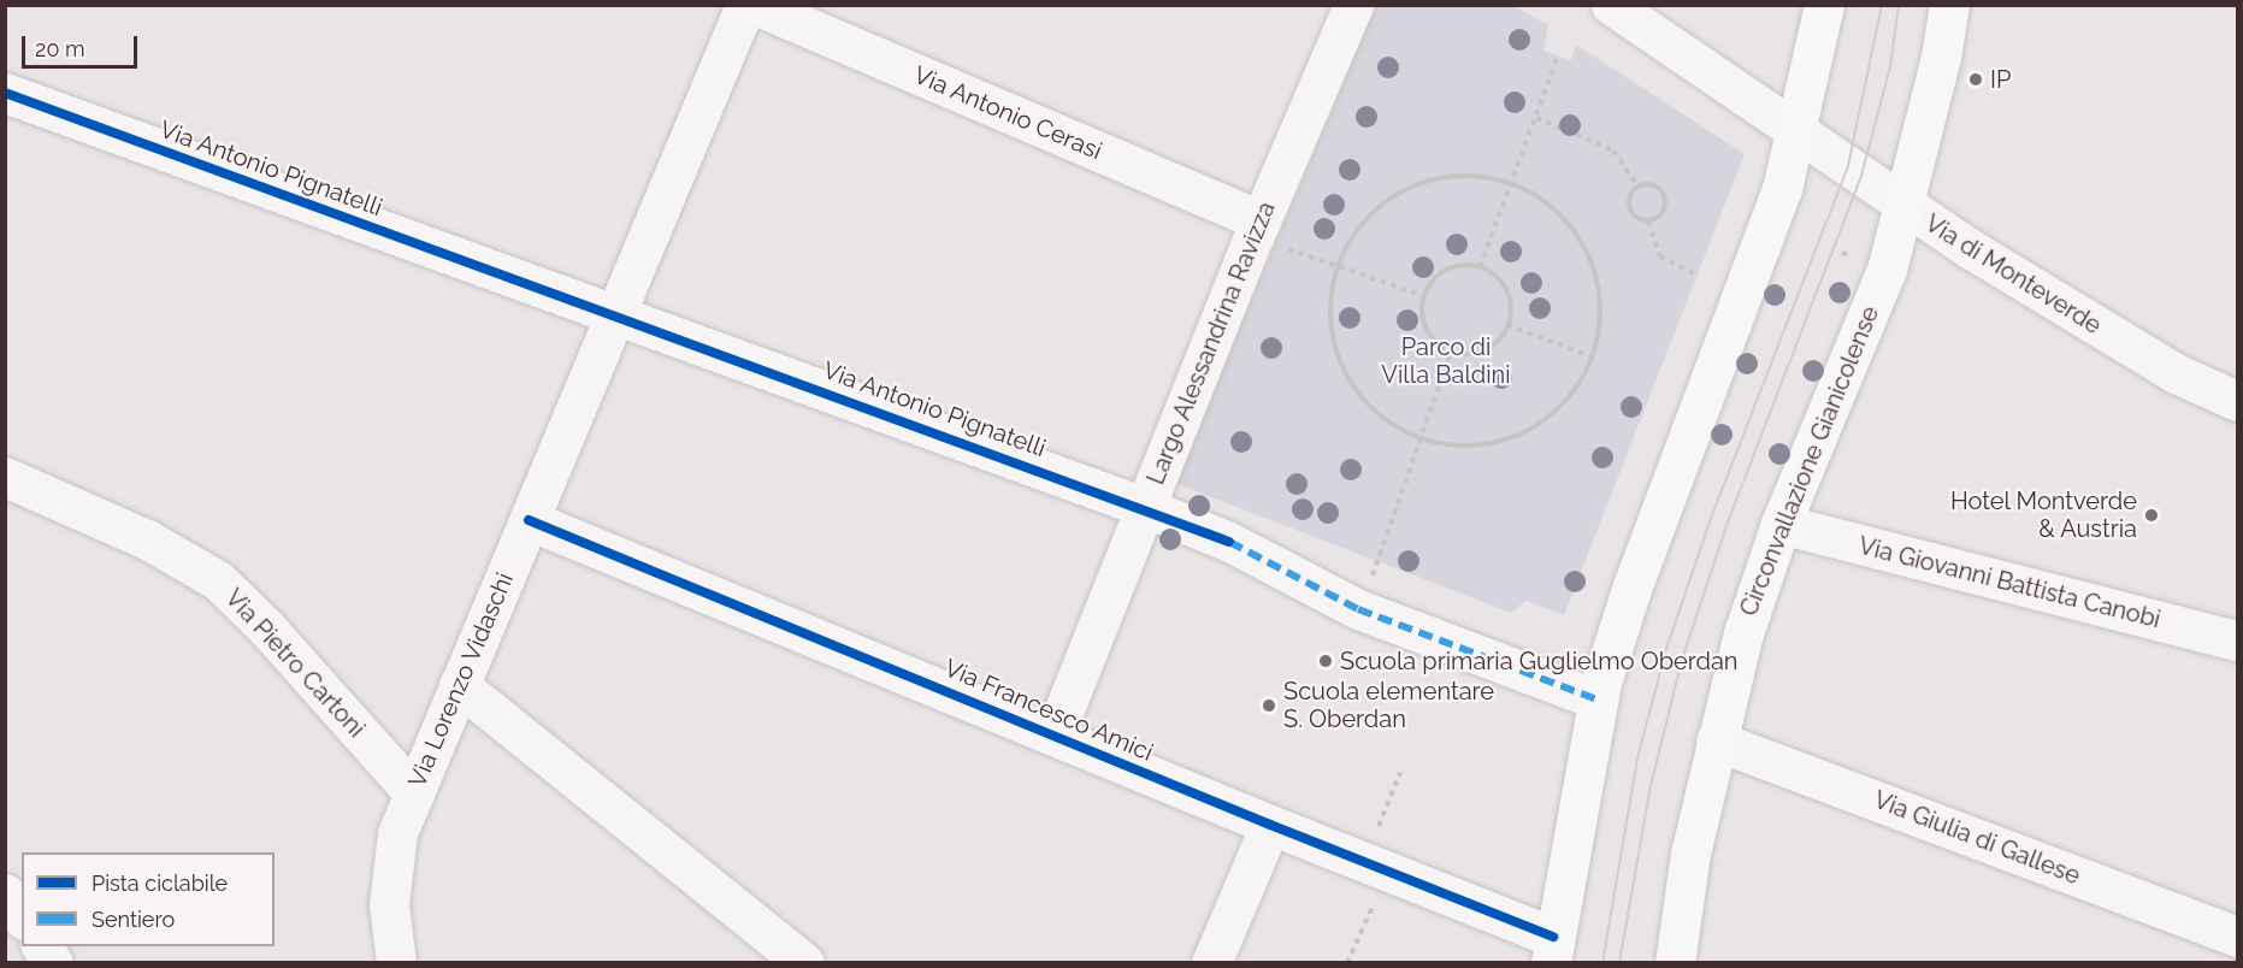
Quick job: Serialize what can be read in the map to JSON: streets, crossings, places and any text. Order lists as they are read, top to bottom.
{
  "streets": {
    "main road": ["Circonvallazione Gianicolense"],
    "street": [
      "Via Antonio Cerasi",
      "Via Antonio Pignatelli",
      "Via di Monteverde",
      "Largo Alessandrina Ravizza",
      "Via Giovanni Battista Canobi",
      "Via Pietro Cartoni",
      "Via Lorenzo Vidaschi",
      "Via Francesco Amici",
      "Via Giulia di Gallese"
    ]
  },
  "crossings": [
    ["Via Antonio Cerasi", "Largo Alessandrina Ravizza"],
    ["Via Antonio Pignatelli", "Largo Alessandrina Ravizza"],
    ["Via Antonio Pignatelli", "Via Lorenzo Vidaschi"],
    ["Via di Monteverde", "Circonvallazione Gianicolense"],
    ["Circonvallazione Gianicolense", "Via Giovanni Battista Canobi"],
    ["Circonvallazione Gianicolense", "Via Giulia di Gallese"],
    ["Via Pietro Cartoni", "Via Lorenzo Vidaschi"],
    ["Via Lorenzo Vidaschi", "Via Francesco Amici"]
  ],
  "parks": ["Parco di Villa Baldini"],
  "places": [
    "IP",
    "Hotel Montverde & Austria",
    "Scuola primaria Guglielmo Oberdan",
    "Scuola elementare S. Oberdan"
  ],
  "legend": ["Pista ciclabile", "Sentiero"],
  "scale_bar": "20 m"
}
